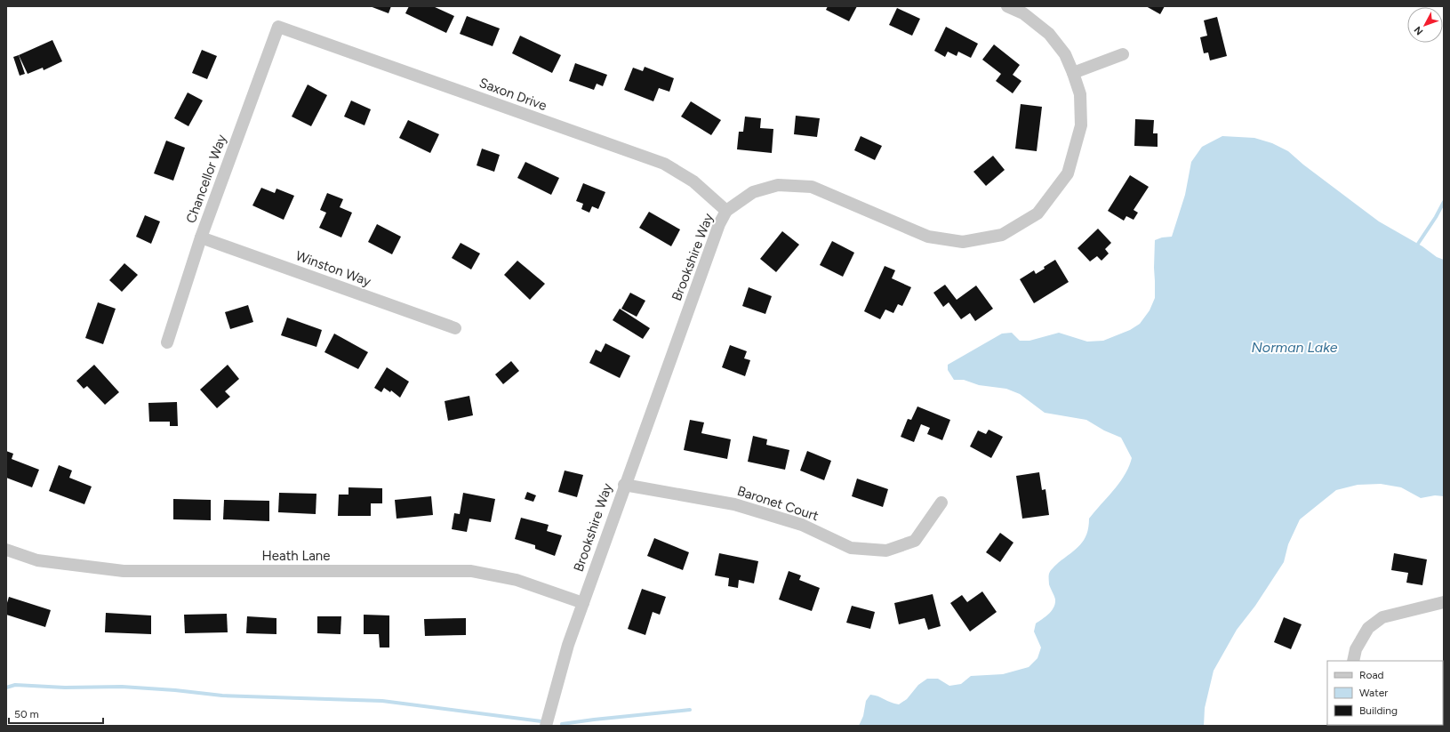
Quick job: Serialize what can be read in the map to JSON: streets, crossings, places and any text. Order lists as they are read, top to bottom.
{
  "streets": {
    "street": [
      "Saxon Drive",
      "Chancellor Way",
      "Brookshire Way",
      "Winston Way",
      "Baronet Court",
      "Heath Lane"
    ]
  },
  "crossings": [
    ["Saxon Drive", "Chancellor Way"],
    ["Saxon Drive", "Brookshire Way"],
    ["Chancellor Way", "Winston Way"],
    ["Brookshire Way", "Baronet Court"],
    ["Brookshire Way", "Heath Lane"]
  ],
  "water": ["Norman Lake"],
  "legend": ["Road", "Water", "Building"],
  "scale_bar": "50 m",
  "north": "bottom left"
}
